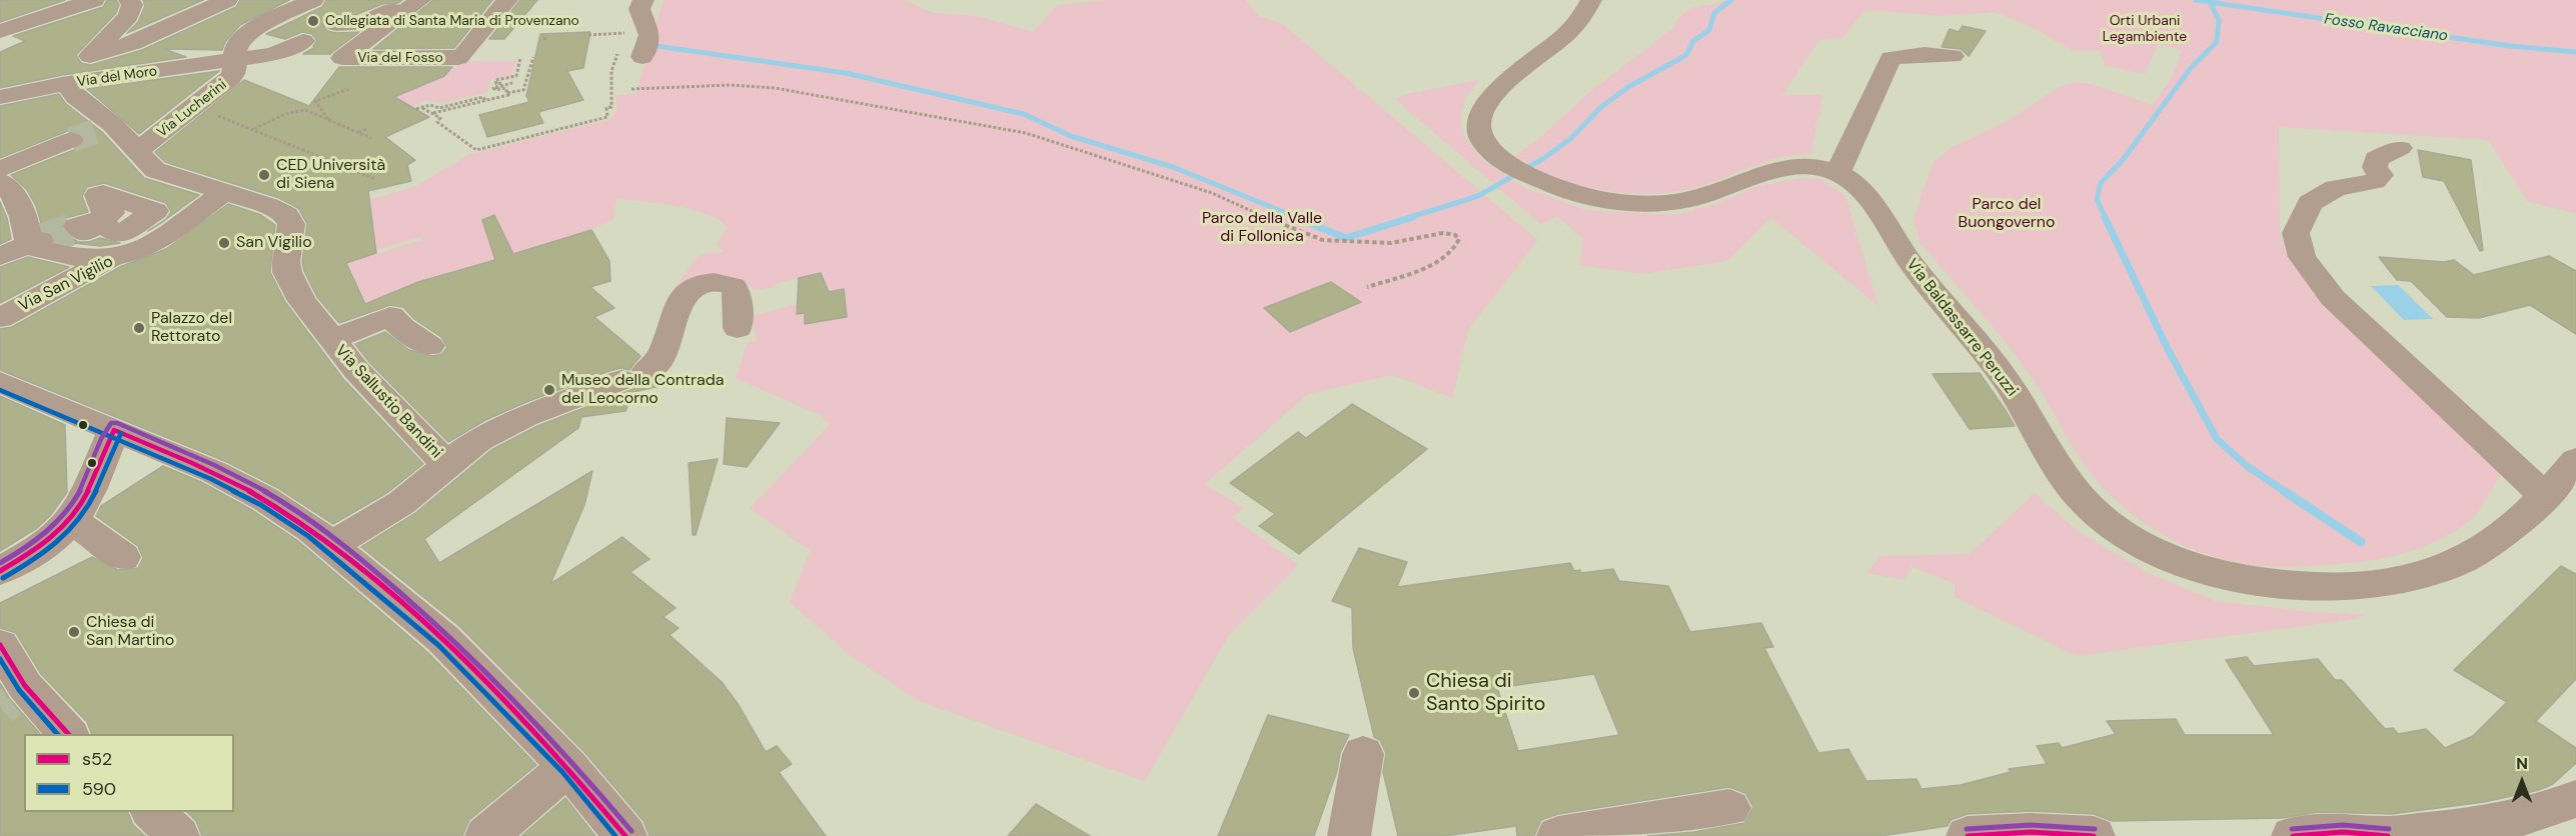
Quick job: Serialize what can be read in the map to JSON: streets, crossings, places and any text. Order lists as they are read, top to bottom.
{
  "streets": {
    "street": [
      "Via del Fosso",
      "Via del Moro",
      "Via Lucherini",
      "Via San Vigilio",
      "Via Baldassarre Peruzzi",
      "Via Sallustio Bandini"
    ]
  },
  "crossings": [
    ["Via del Moro", "Via Lucherini"],
    ["Via del Moro", "Via Sallustio Bandini"],
    ["Via Lucherini", "Via Sallustio Bandini"],
    ["Via San Vigilio", "Via Sallustio Bandini"]
  ],
  "water": ["Fosso Ravacciano"],
  "parks": ["Orti Urbani Legambiente", "Parco del Buongoverno", "Parco della Valle di Follonica"],
  "places": [
    "Collegiata di Santa Maria di Provenzano",
    "CED Università di Siena",
    "San Vigilio",
    "Palazzo del Rettorato",
    "Museo della Contrada del Leocorno",
    "Chiesa di San Martino",
    "Chiesa di Santo Spirito"
  ],
  "lines": ["transit line 590", "transit line s52"],
  "legend": ["s52", "590"],
  "north": "top"
}
